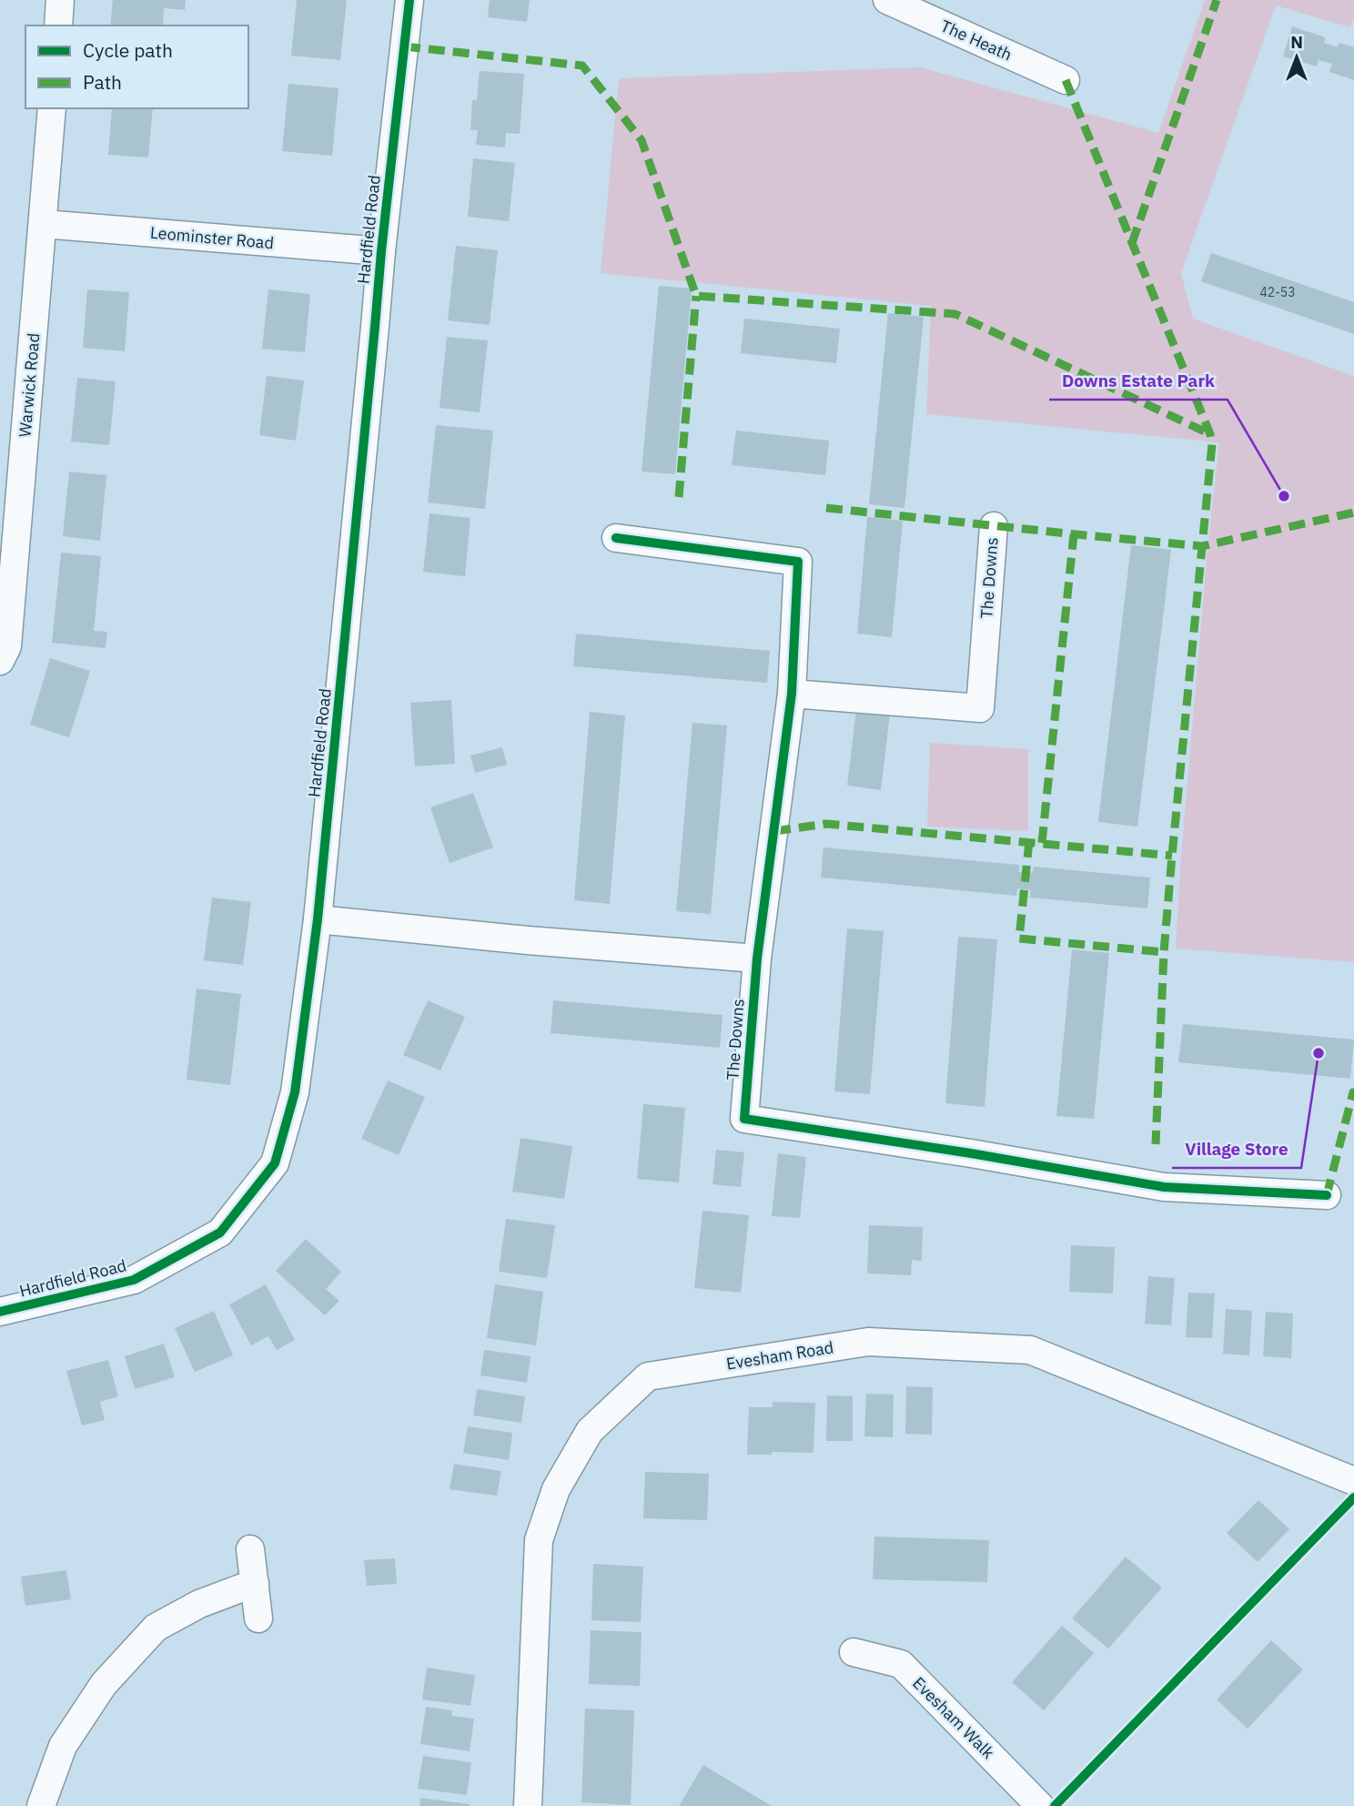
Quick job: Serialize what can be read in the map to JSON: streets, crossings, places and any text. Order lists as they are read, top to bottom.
{
  "streets": {
    "street": [
      "The Heath",
      "Hardfield Road",
      "Leominster Road",
      "Warwick Road",
      "The Downs",
      "Evesham Road",
      "Evesham Walk"
    ]
  },
  "crossings": [
    ["Hardfield Road", "Leominster Road"],
    ["Leominster Road", "Warwick Road"]
  ],
  "places": ["Downs Estate Park", "Village Store"],
  "house_numbers": ["42-53"],
  "legend": ["Cycle path", "Path"],
  "north": "top"
}
